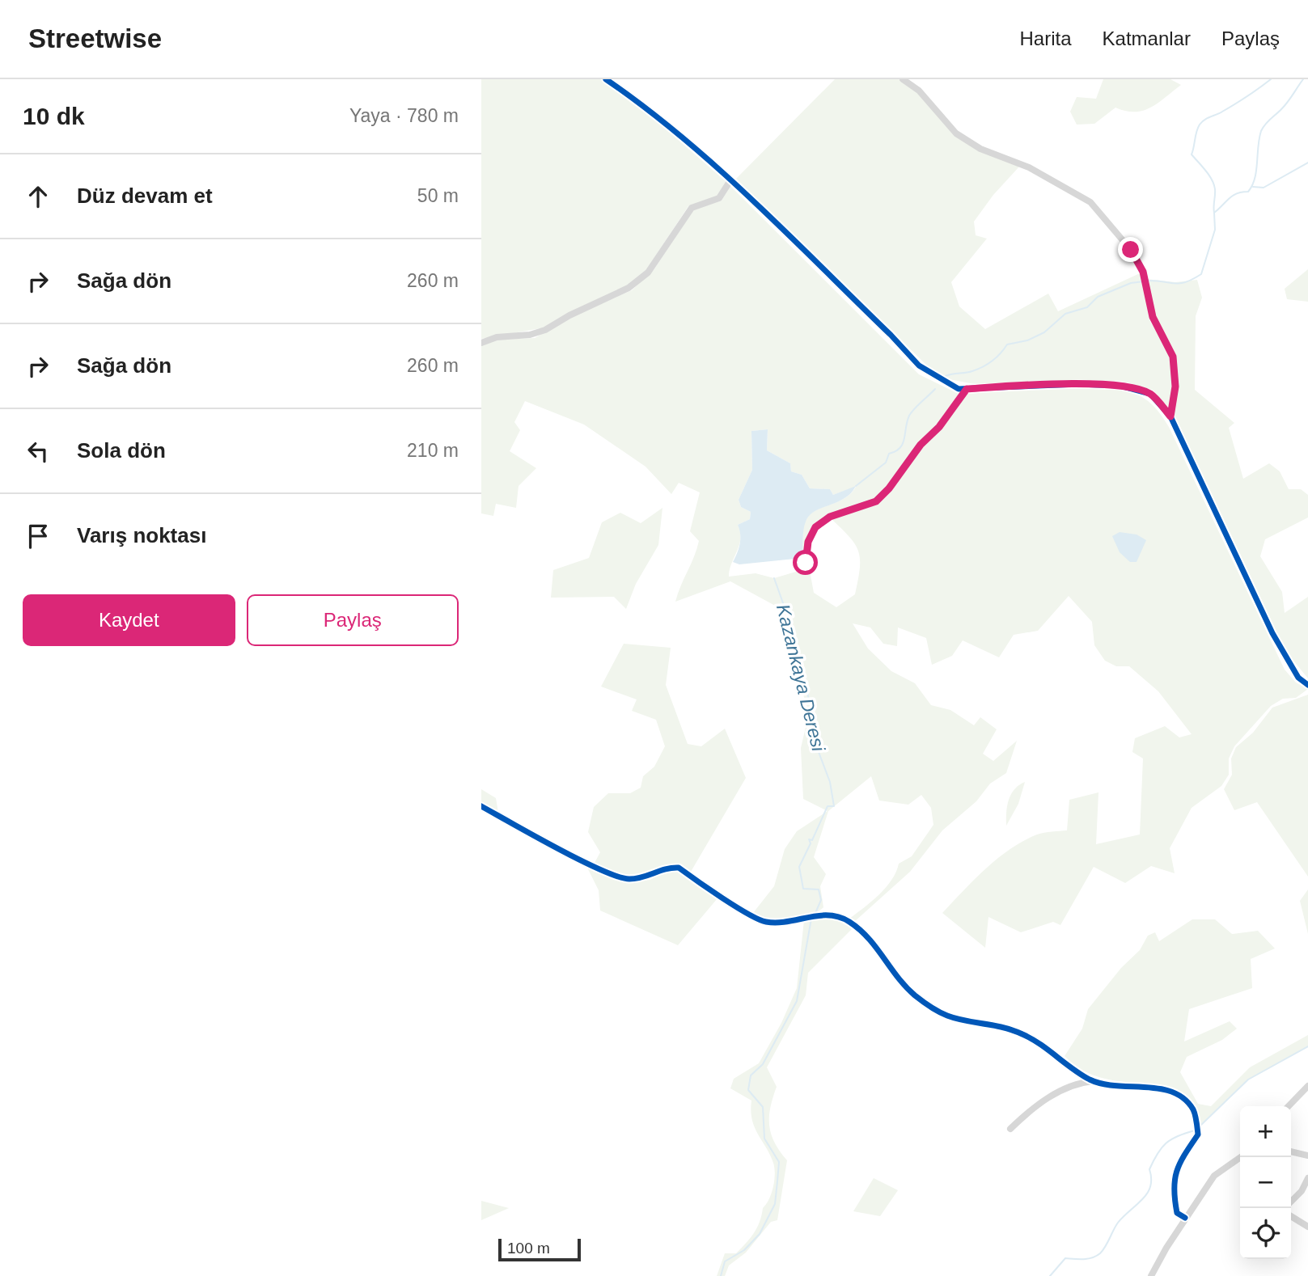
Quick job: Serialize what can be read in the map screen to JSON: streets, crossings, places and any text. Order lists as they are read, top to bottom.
{
  "water": ["Kazankaya Deresi"],
  "scale_bar": "100 m",
  "page": {
    "header": "Streetwise",
    "nav": ["Harita", "Katmanlar", "Paylaş"],
    "heading": ["10 dk", "Yaya · 780 m"],
    "list": [
      ["Düz devam et", "50 m"],
      ["Sağa dön", "260 m"],
      ["Sağa dön", "260 m"],
      ["Sola dön", "210 m"],
      "Varış noktası"
    ],
    "buttons": ["Kaydet", "Paylaş"],
    "map_buttons": ["+", "−"],
    "scale": "100 m"
  }
}
